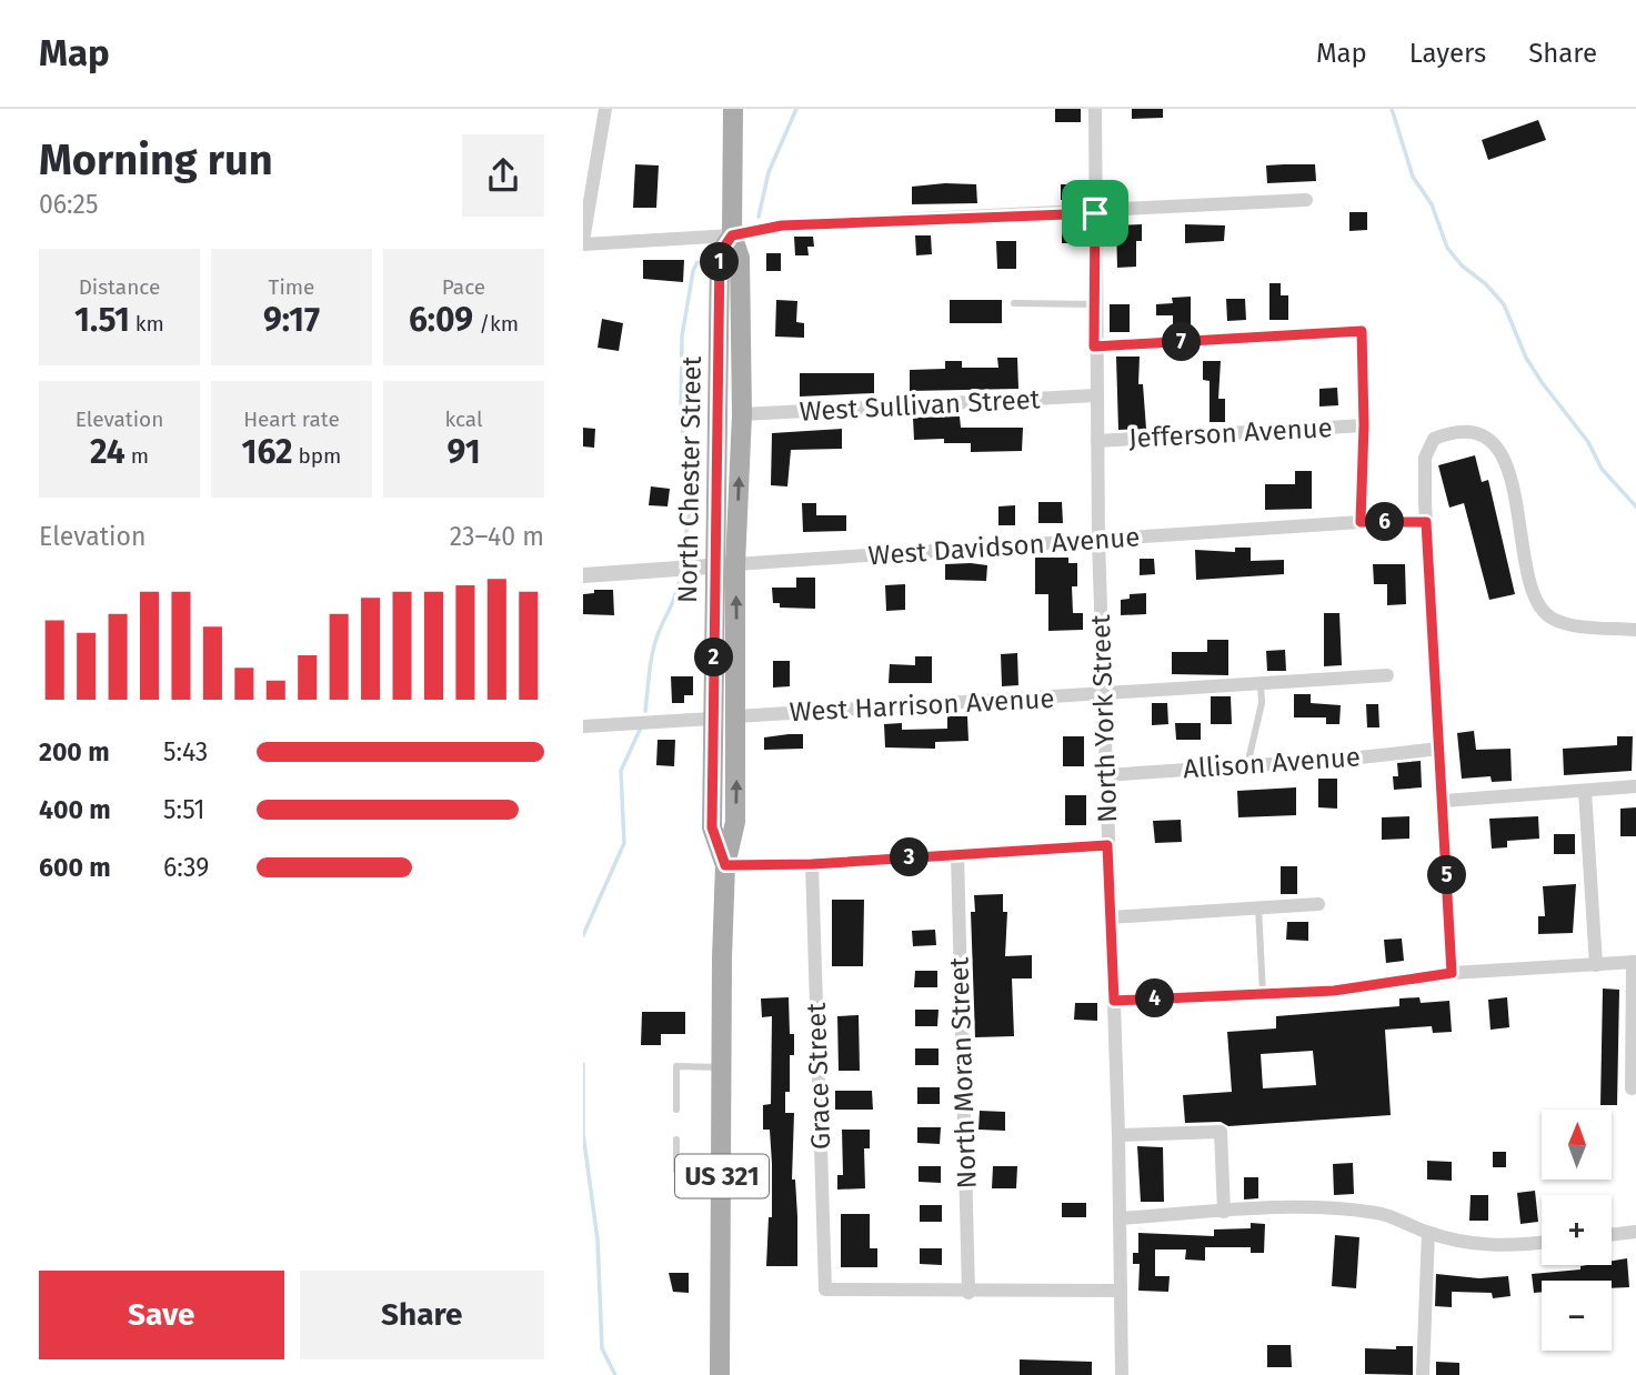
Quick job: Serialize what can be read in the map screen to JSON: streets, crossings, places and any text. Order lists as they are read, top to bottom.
{
  "streets": {
    "main road": ["North Chester Street", "US 321"],
    "street": [
      "West Sullivan Street",
      "Jefferson Avenue",
      "West Davidson Avenue",
      "West Harrison Avenue",
      "North York Street",
      "Allison Avenue",
      "North Moran Street",
      "Grace Street"
    ]
  },
  "crossings": [
    ["West Sullivan Street", "North Chester Street"],
    ["West Sullivan Street", "North York Street"],
    ["Jefferson Avenue", "North York Street"],
    ["North Chester Street", "West Davidson Avenue"],
    ["North Chester Street", "West Harrison Avenue"],
    ["West Davidson Avenue", "North York Street"],
    ["West Harrison Avenue", "North York Street"],
    ["North York Street", "Allison Avenue"],
    ["North Moran Street", "Grace Street"]
  ],
  "north": "top",
  "page": {
    "header": "Map",
    "nav": ["Map", "Layers", "Share"],
    "heading": ["Morning run", "06:25"],
    "stats": [
      ["Distance", "1.51 km"],
      ["Time", "9:17"],
      ["Pace", "6:09 /km"],
      ["Elevation", "24 m"],
      ["Heart rate", "162 bpm"],
      ["kcal", "91"]
    ],
    "pins": [
      "1",
      "7",
      "6",
      "2",
      "3",
      "5",
      "4"
    ],
    "chart": ["Elevation", "23–40 m"],
    "list": [
      {
        "name": "200 m",
        "note": "5:43"
      },
      {
        "name": "400 m",
        "note": "5:51"
      },
      {
        "name": "600 m",
        "note": "6:39"
      }
    ],
    "map_buttons": ["+", "−"],
    "buttons": ["Save", "Share"]
  }
}
